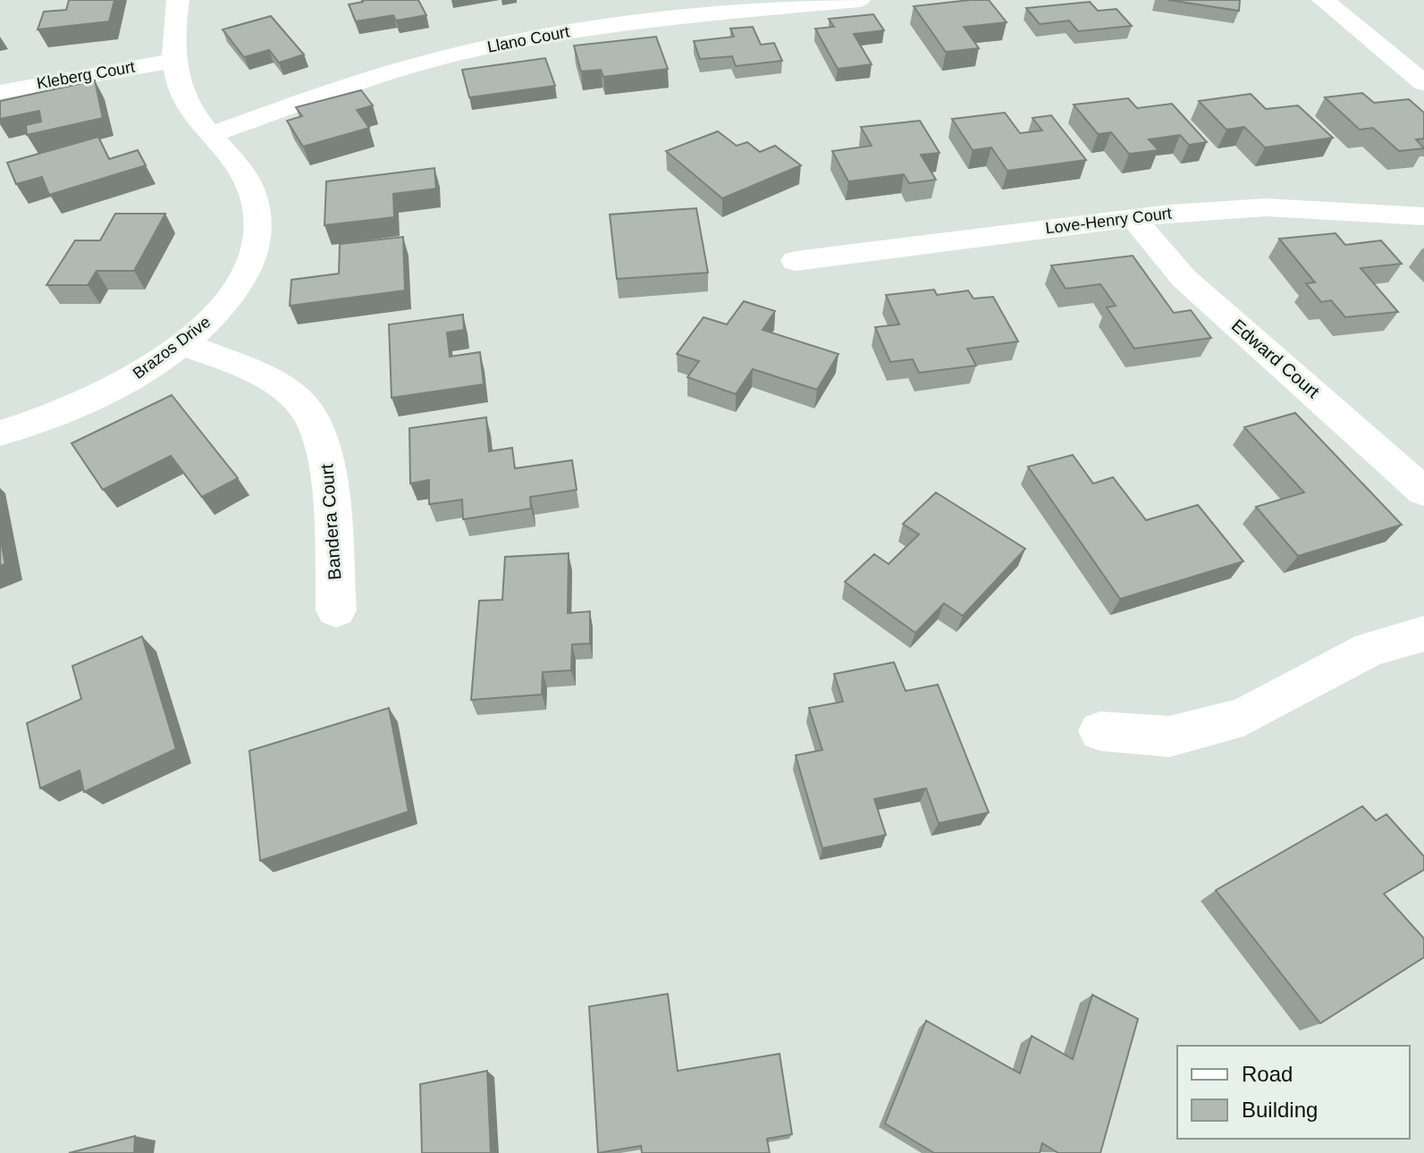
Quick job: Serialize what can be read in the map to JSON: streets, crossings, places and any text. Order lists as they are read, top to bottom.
{
  "streets": {
    "street": [
      "Llano Court",
      "Kleberg Court",
      "Love-Henry Court",
      "Brazos Drive",
      "Edward Court",
      "Bandera Court"
    ]
  },
  "crossings": [
    ["Llano Court", "Brazos Drive"],
    ["Kleberg Court", "Brazos Drive"],
    ["Love-Henry Court", "Edward Court"],
    ["Brazos Drive", "Bandera Court"]
  ],
  "legend": ["Road", "Building"]
}
